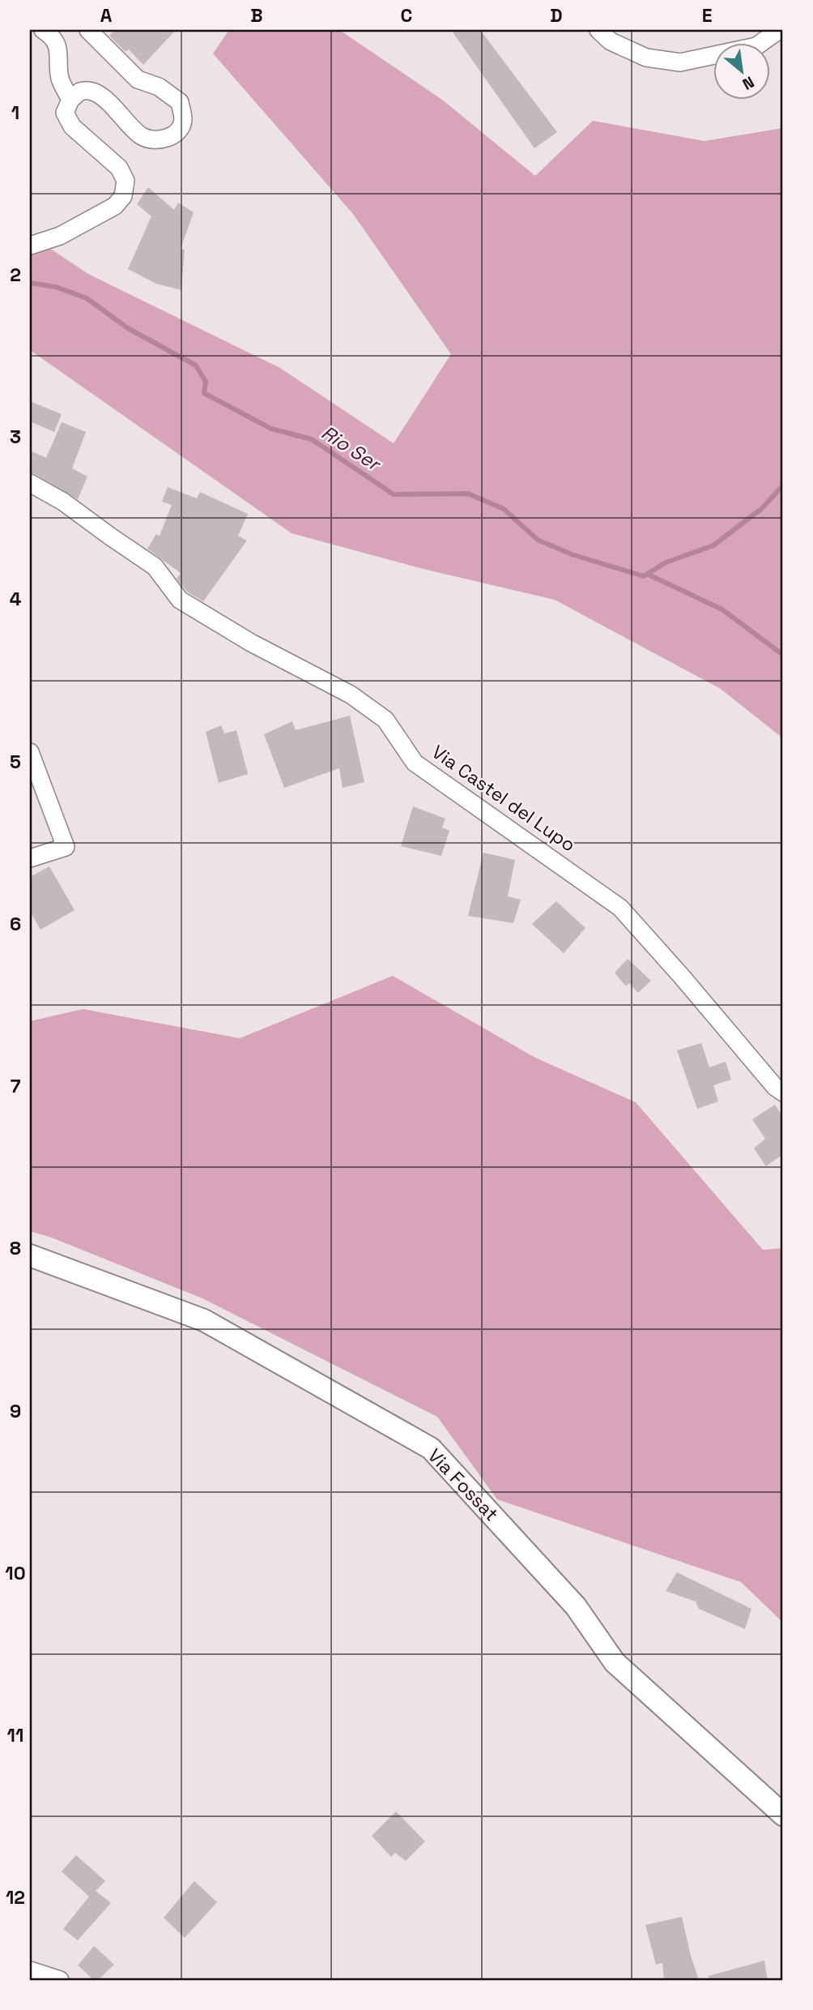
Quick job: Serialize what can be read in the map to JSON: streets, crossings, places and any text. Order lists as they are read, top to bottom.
{
  "streets": {
    "street": ["Via Castel del Lupo", "Via Fossat"]
  },
  "water": ["Rio Ser"],
  "north": "bottom right",
  "grid": {
    "columns": [
      "A",
      "B",
      "C",
      "D",
      "E"
    ],
    "rows": [
      "1",
      "2",
      "3",
      "4",
      "5",
      "6",
      "7",
      "8",
      "9",
      "10",
      "11",
      "12"
    ]
  }
}
